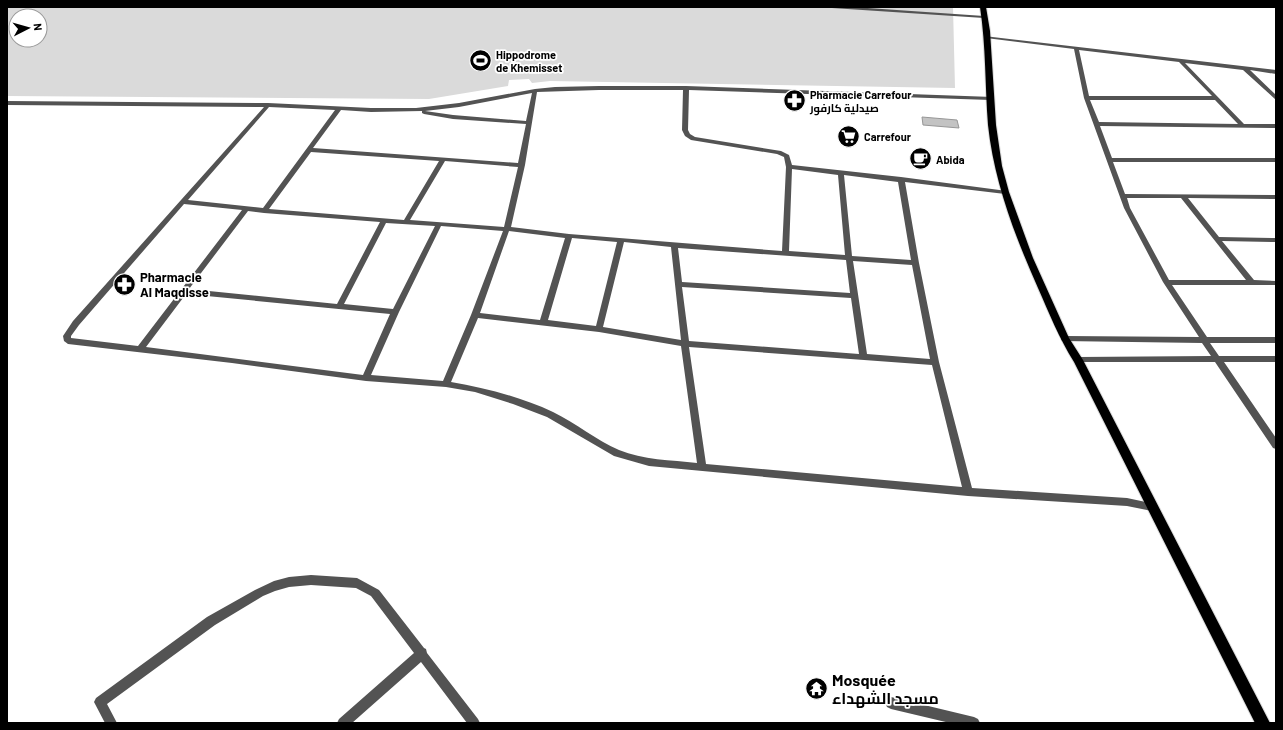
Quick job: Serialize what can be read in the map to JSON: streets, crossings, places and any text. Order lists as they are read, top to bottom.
{
  "places": {
    "sports": ["Hippodrome de Khemisset"],
    "pharmacy": ["Pharmacie Carrefour صيدلية كارفور", "Pharmacie Al Maqdisse"],
    "supermarket": ["Carrefour"],
    "cafe": ["Abida"],
    "temple": ["Mosquée مسجد الشهداء"]
  },
  "north": "right"
}
